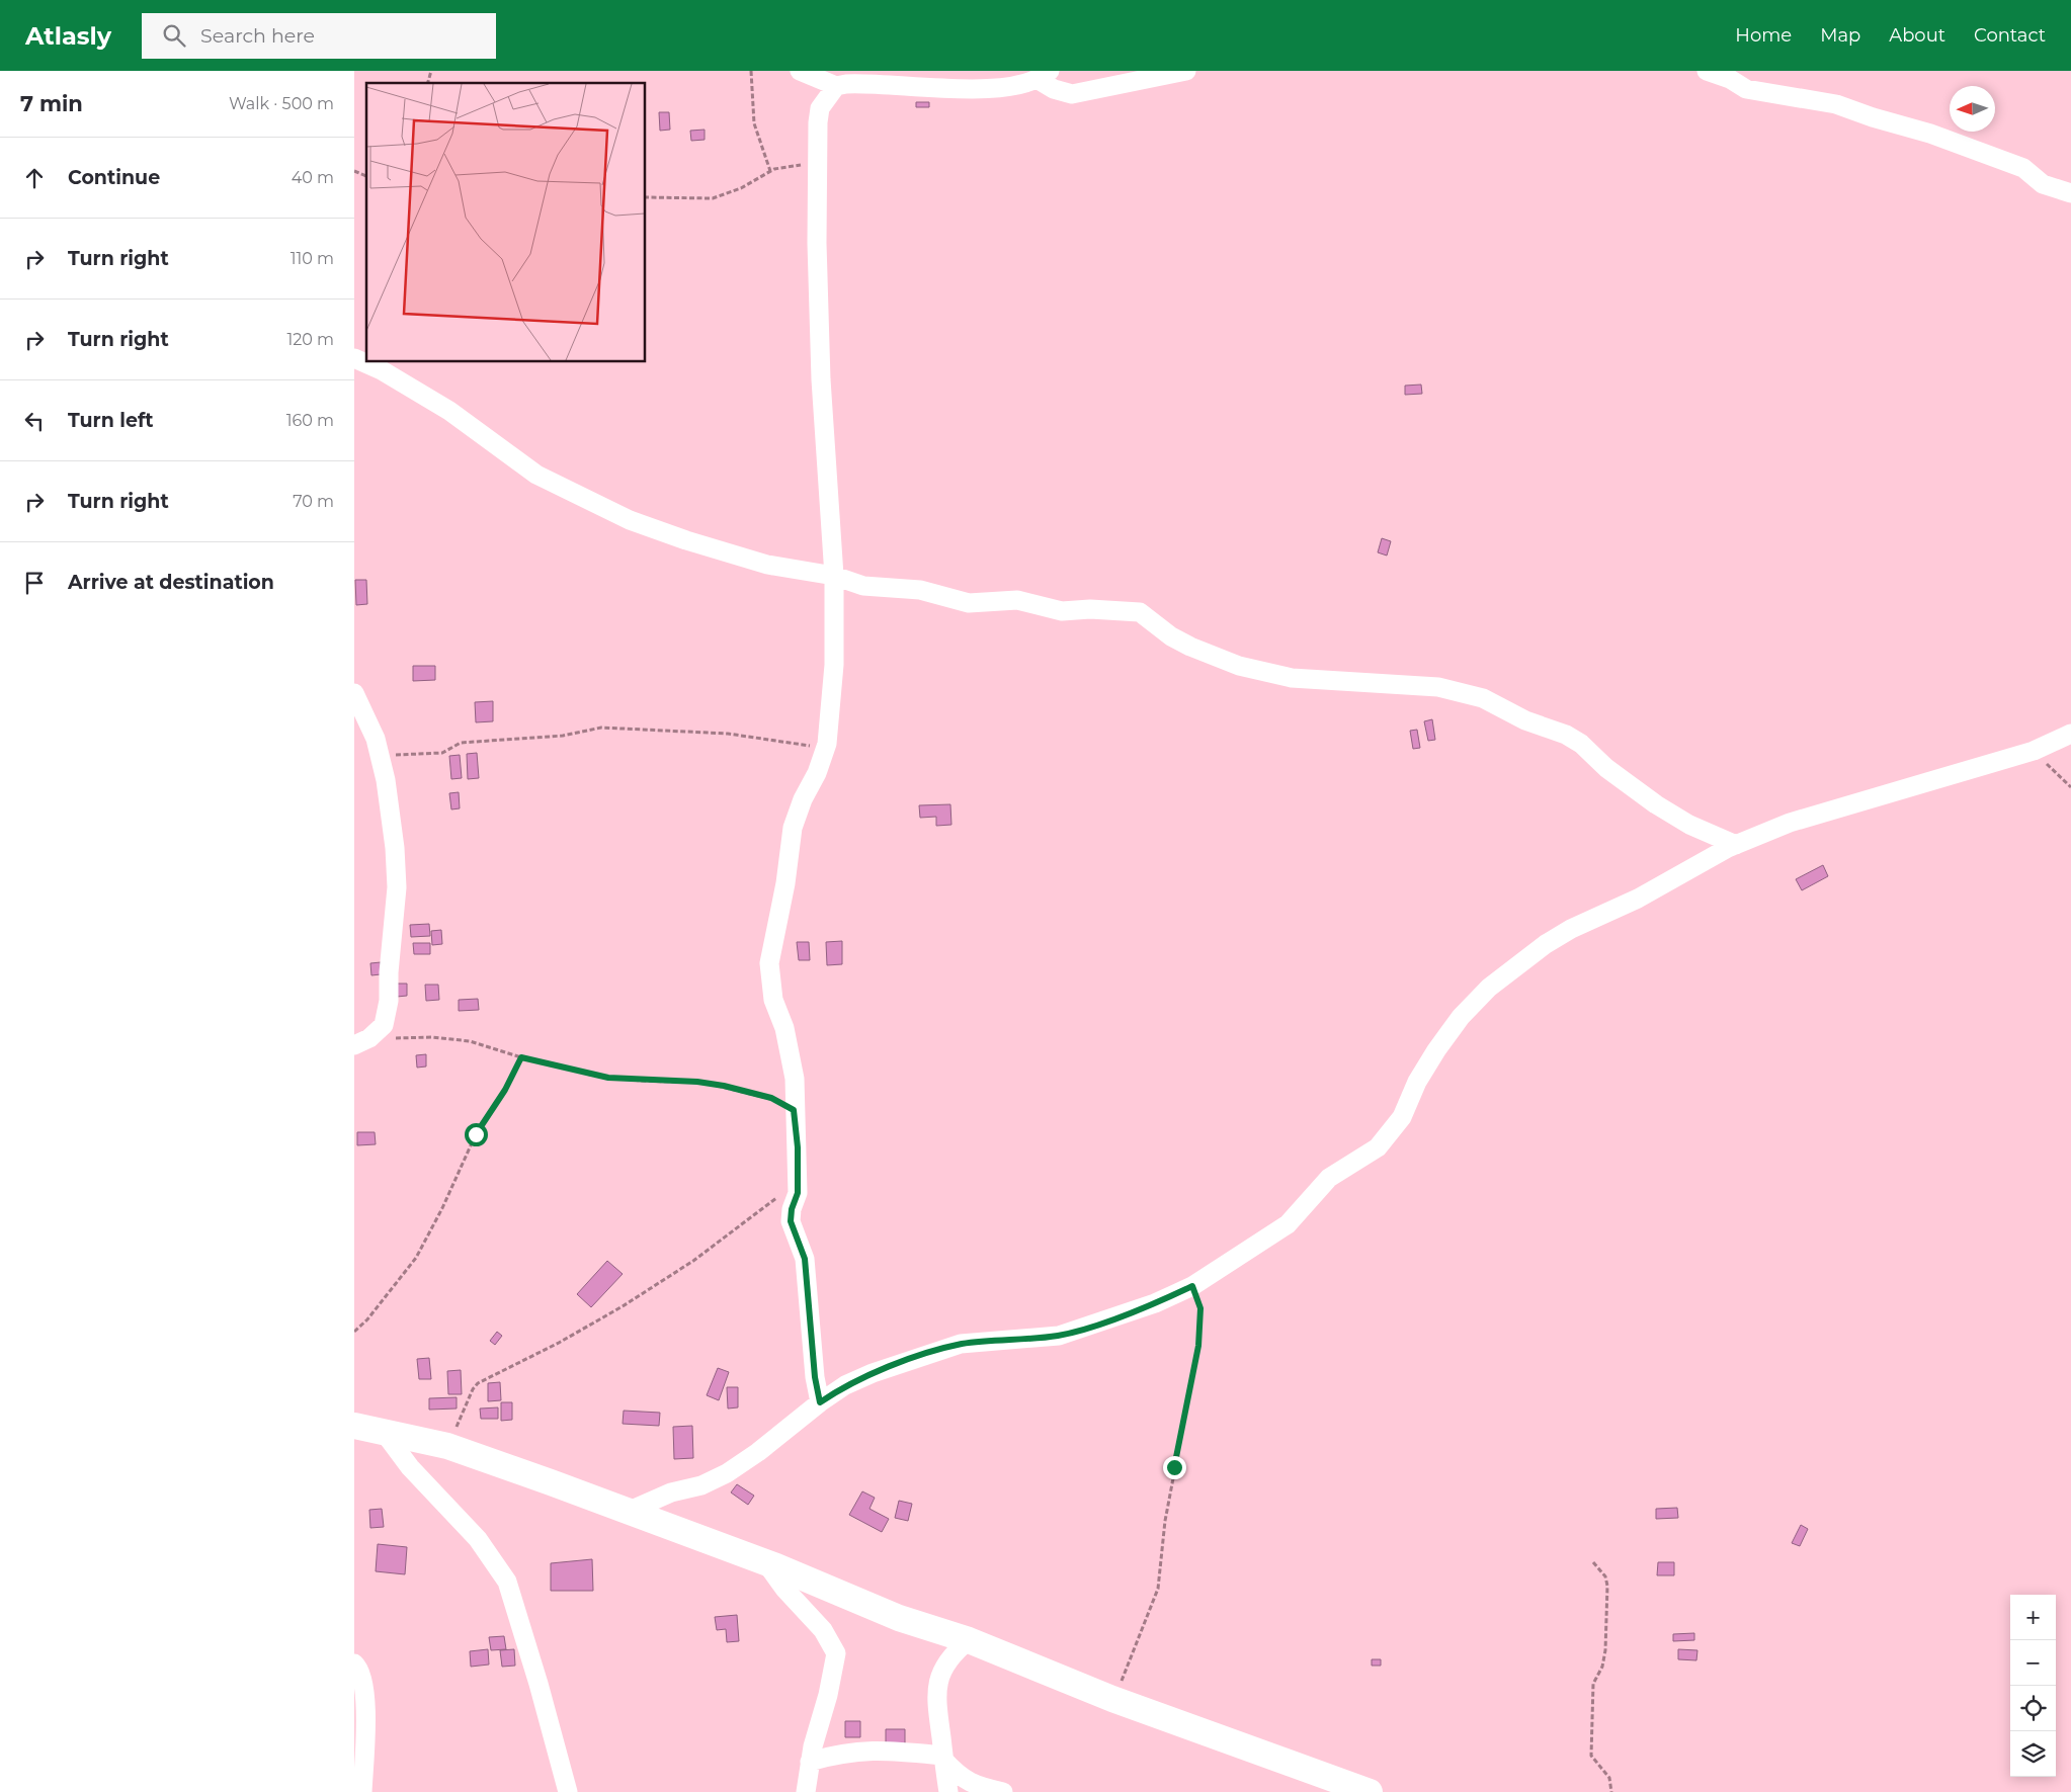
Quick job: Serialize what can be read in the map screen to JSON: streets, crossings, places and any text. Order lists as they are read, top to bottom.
{
  "north": "left",
  "page": {
    "header": "Atlasly",
    "search": "Search here",
    "nav": [
      "Home",
      "Map",
      "About",
      "Contact"
    ],
    "heading": ["7 min", "Walk · 500 m"],
    "list": [
      ["Continue", "40 m"],
      ["Turn right", "110 m"],
      ["Turn right", "120 m"],
      ["Turn left", "160 m"],
      ["Turn right", "70 m"],
      "Arrive at destination"
    ],
    "map_buttons": ["+", "−"]
  }
}
